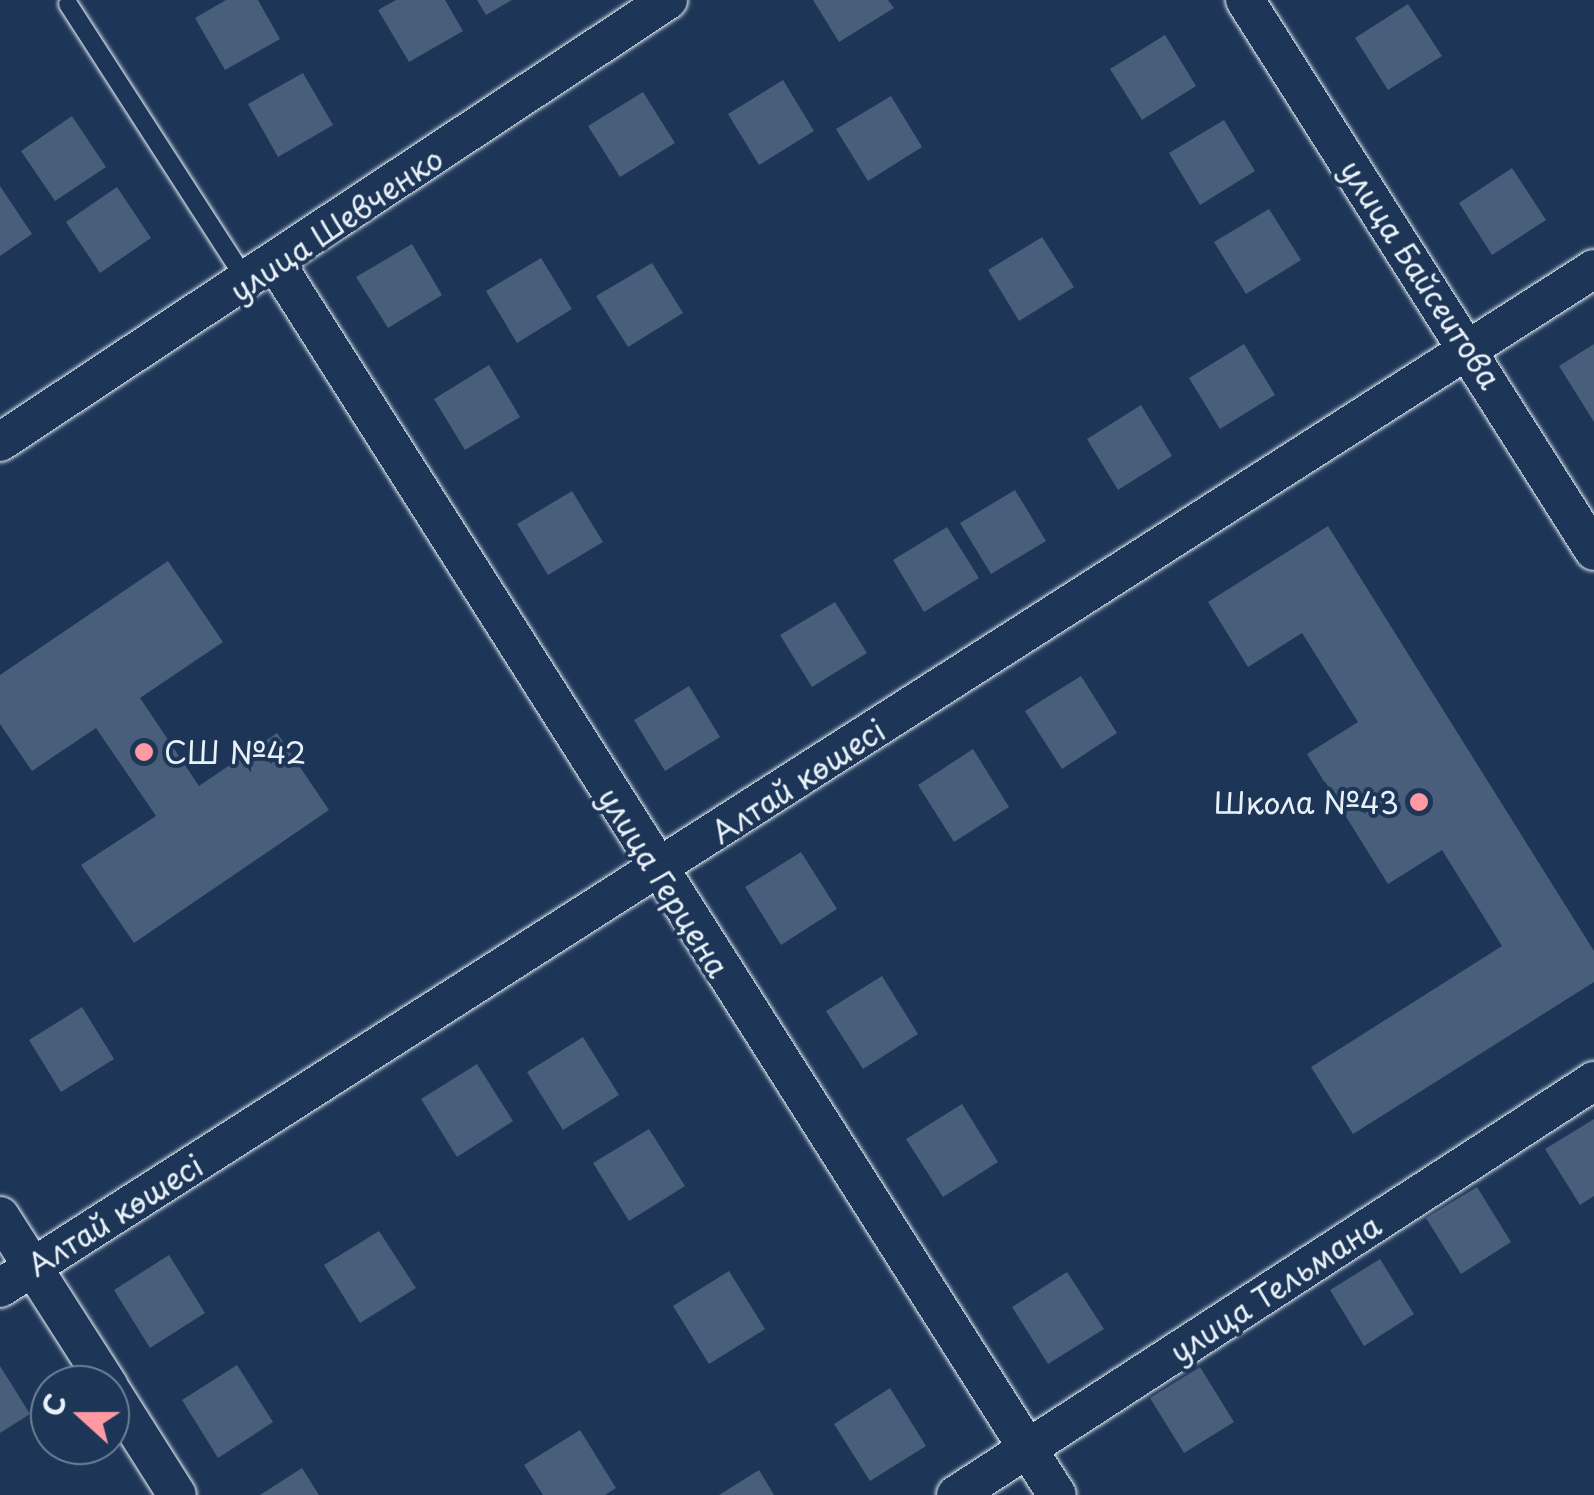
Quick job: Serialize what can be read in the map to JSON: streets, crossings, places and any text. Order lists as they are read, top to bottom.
{
  "streets": {
    "street": [
      "улица Шевченко",
      "улица Байсеитова",
      "Алтай көшесі",
      "улица Герцена",
      "улица Тельмана"
    ]
  },
  "crossings": [
    ["улица Шевченко", "улица Герцена"],
    ["улица Байсеитова", "Алтай көшесі"],
    ["Алтай көшесі", "улица Герцена"],
    ["улица Герцена", "улица Тельмана"]
  ],
  "places": ["СШ №42", "Школа №43"],
  "north": "left"
}
